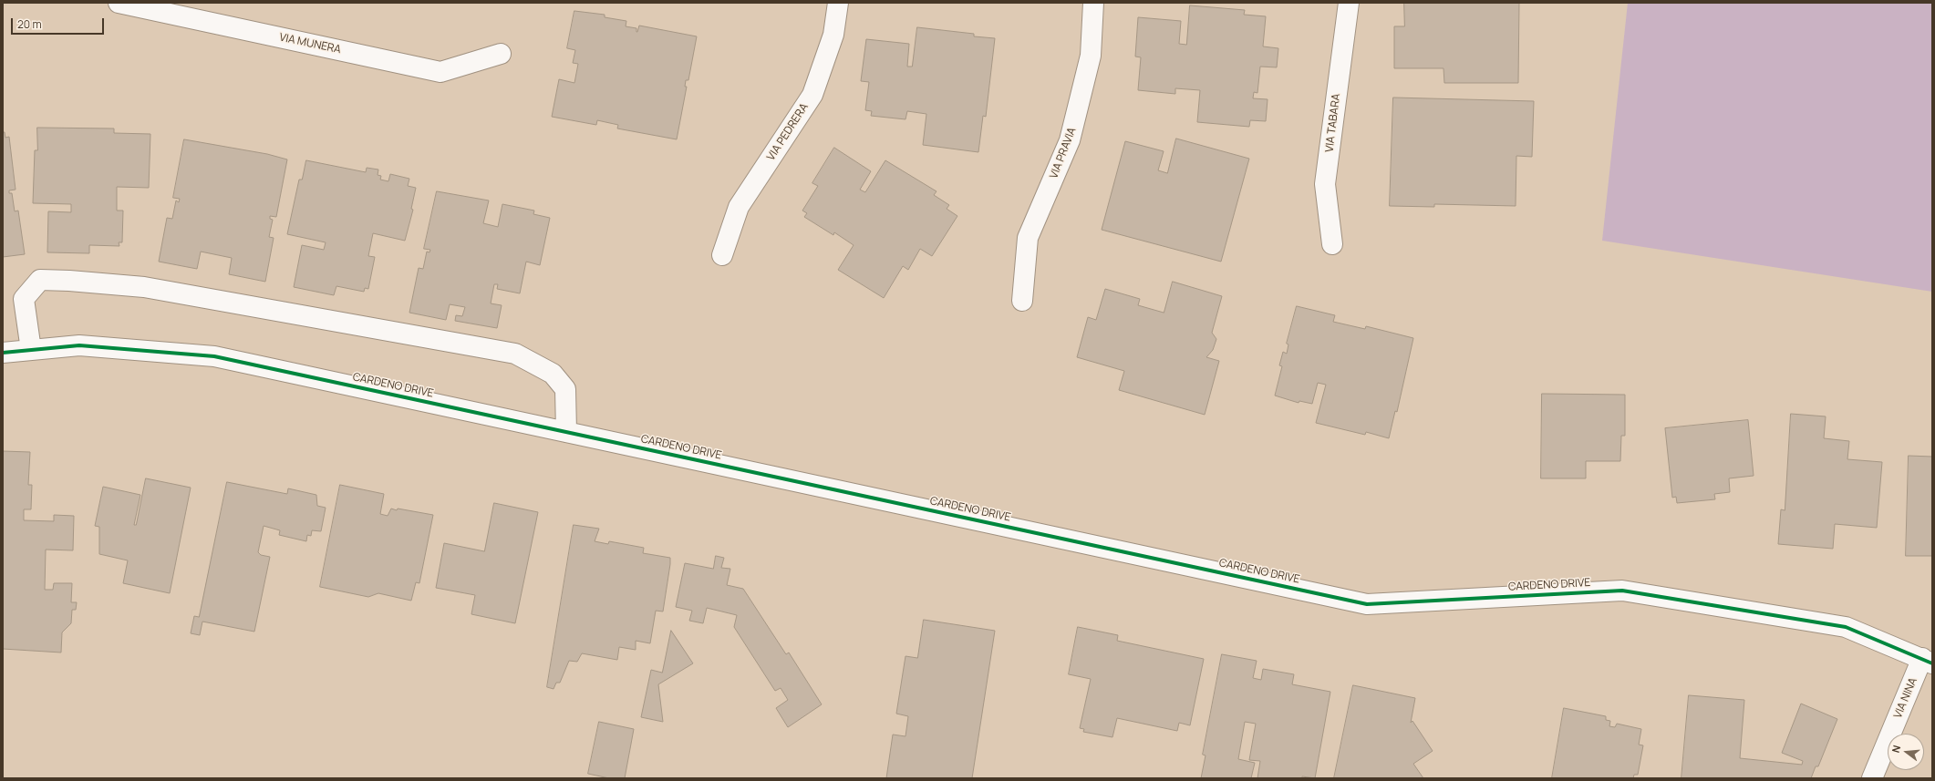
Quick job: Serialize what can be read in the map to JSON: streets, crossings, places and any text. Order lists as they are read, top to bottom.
{
  "streets": {
    "street": [
      "VIA MUNERA",
      "VIA TABARA",
      "VIA PEDRERA",
      "VIA PRAVIA",
      "CARDENO DRIVE",
      "VIA NINA"
    ]
  },
  "crossings": [
    ["CARDENO DRIVE", "VIA NINA"]
  ],
  "scale_bar": "20 m",
  "north": "left"
}
